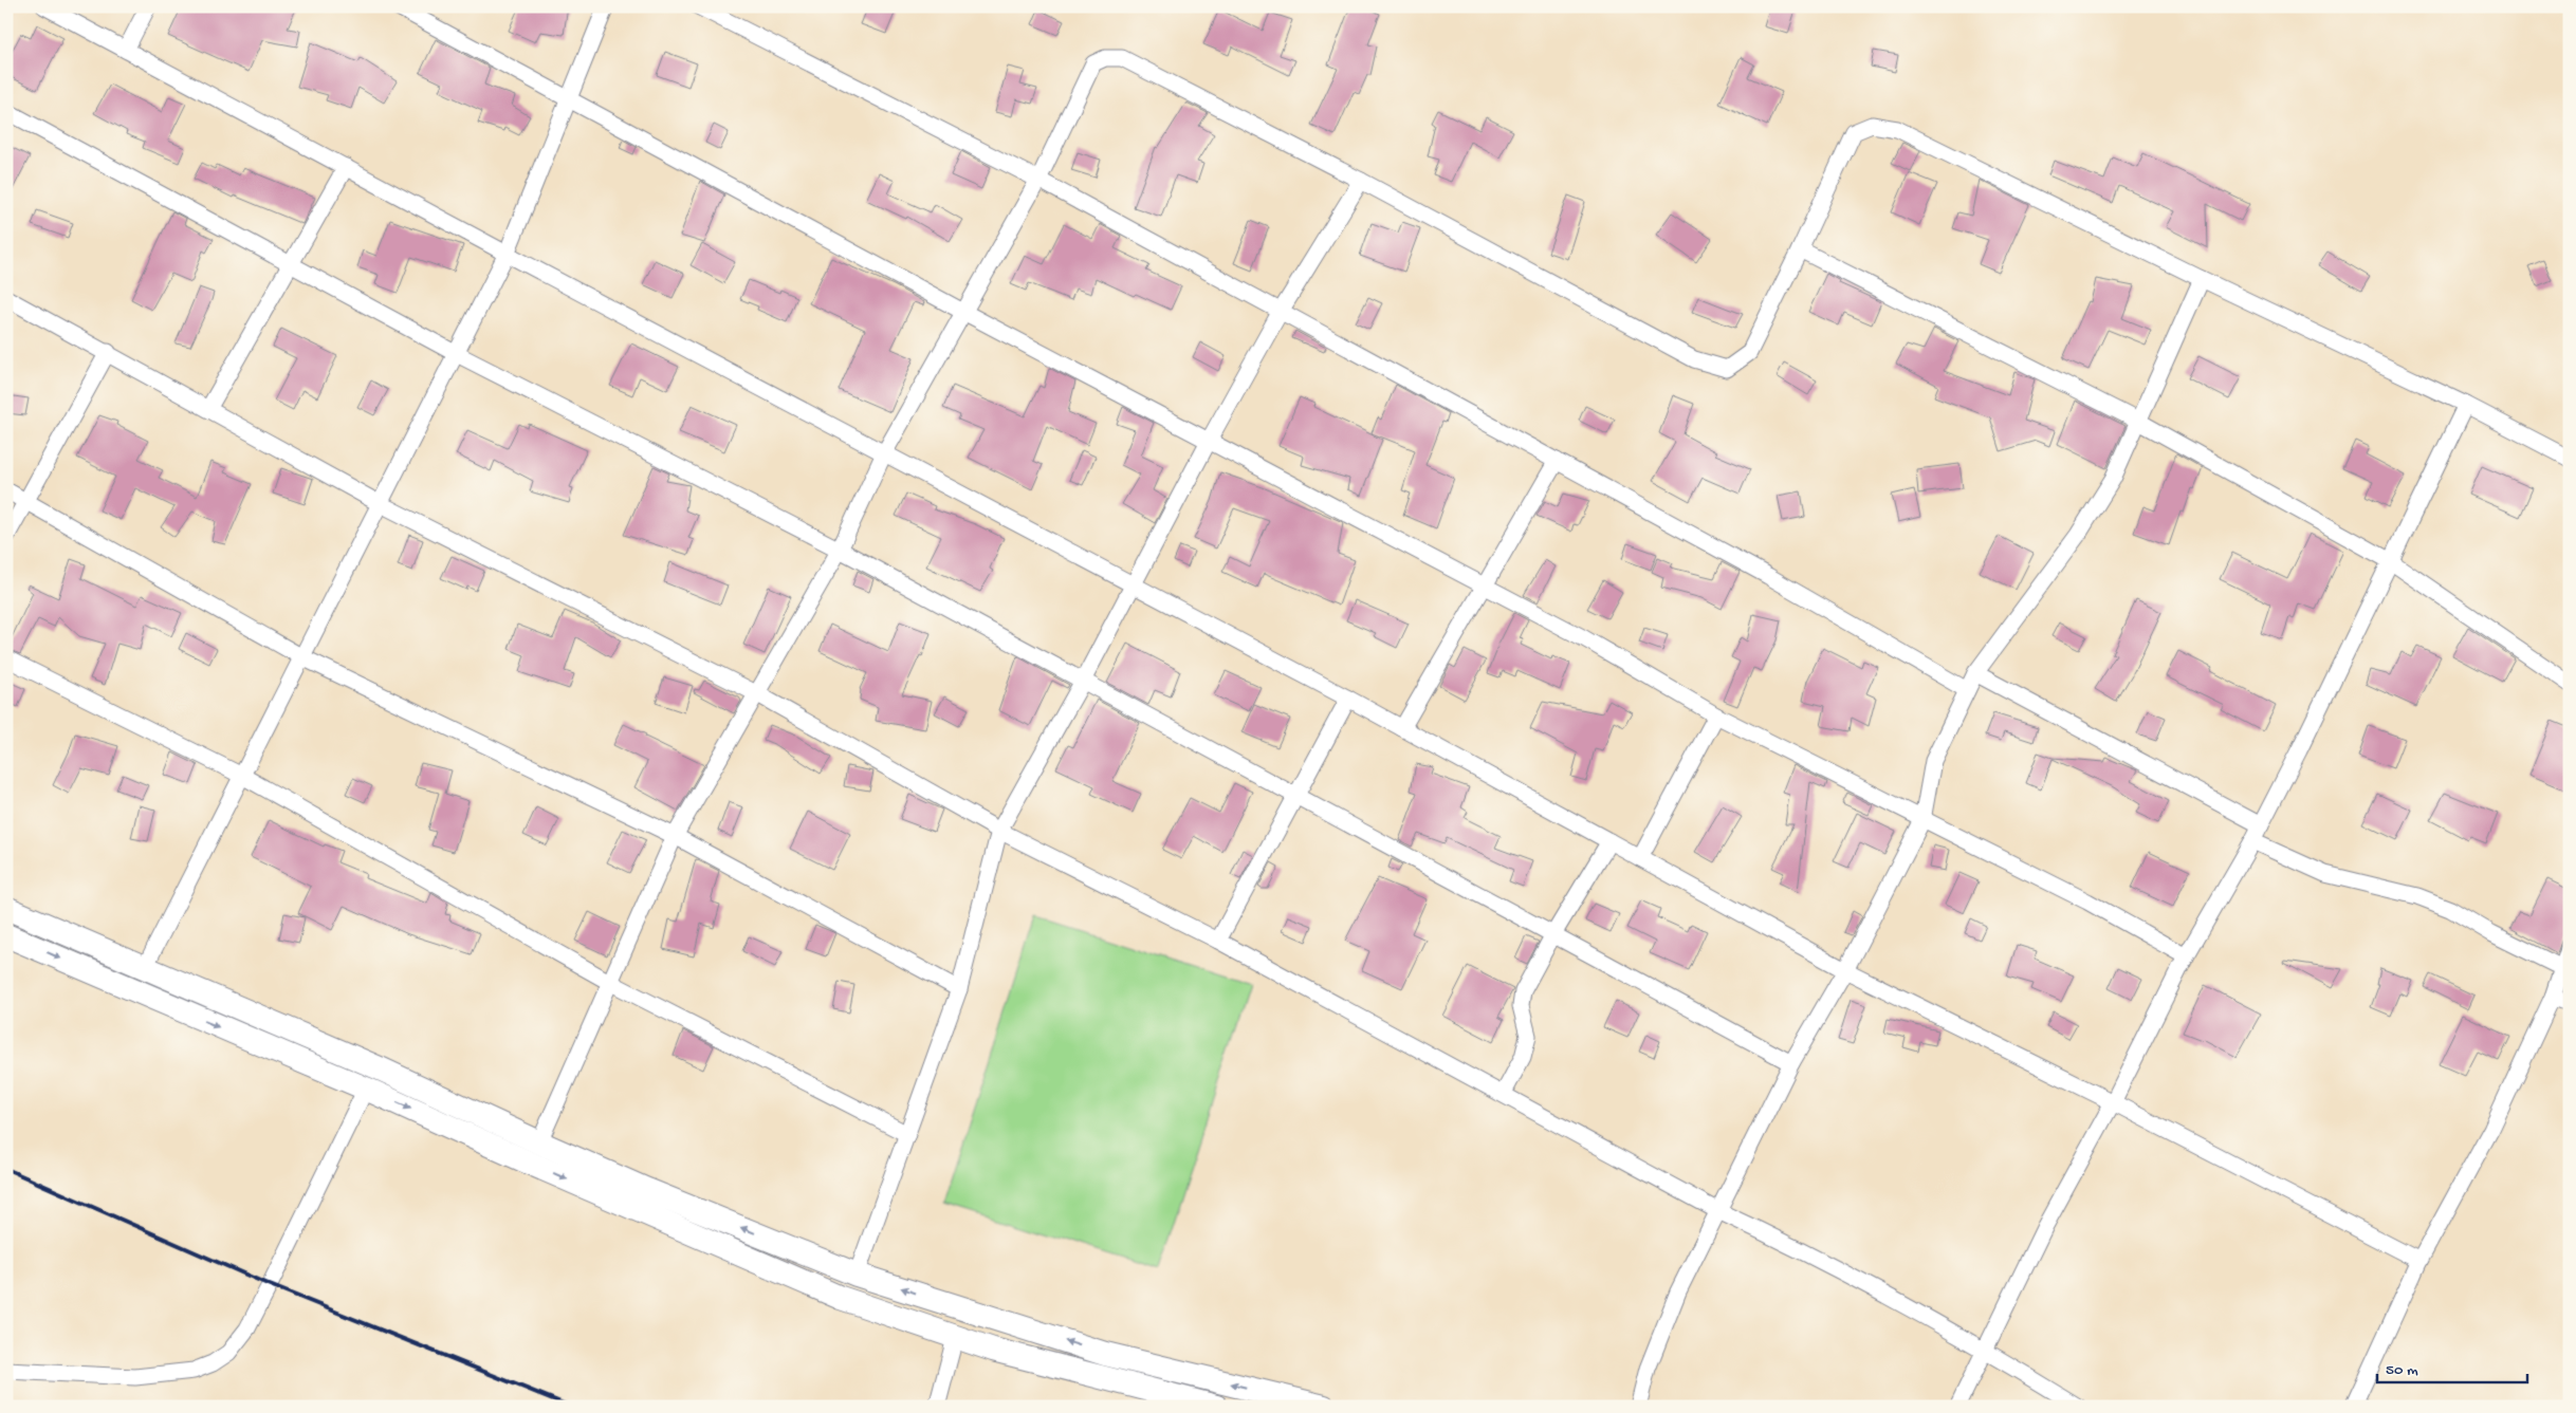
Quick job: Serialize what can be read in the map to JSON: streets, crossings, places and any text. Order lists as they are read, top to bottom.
{
  "scale_bar": "50 m"
}
